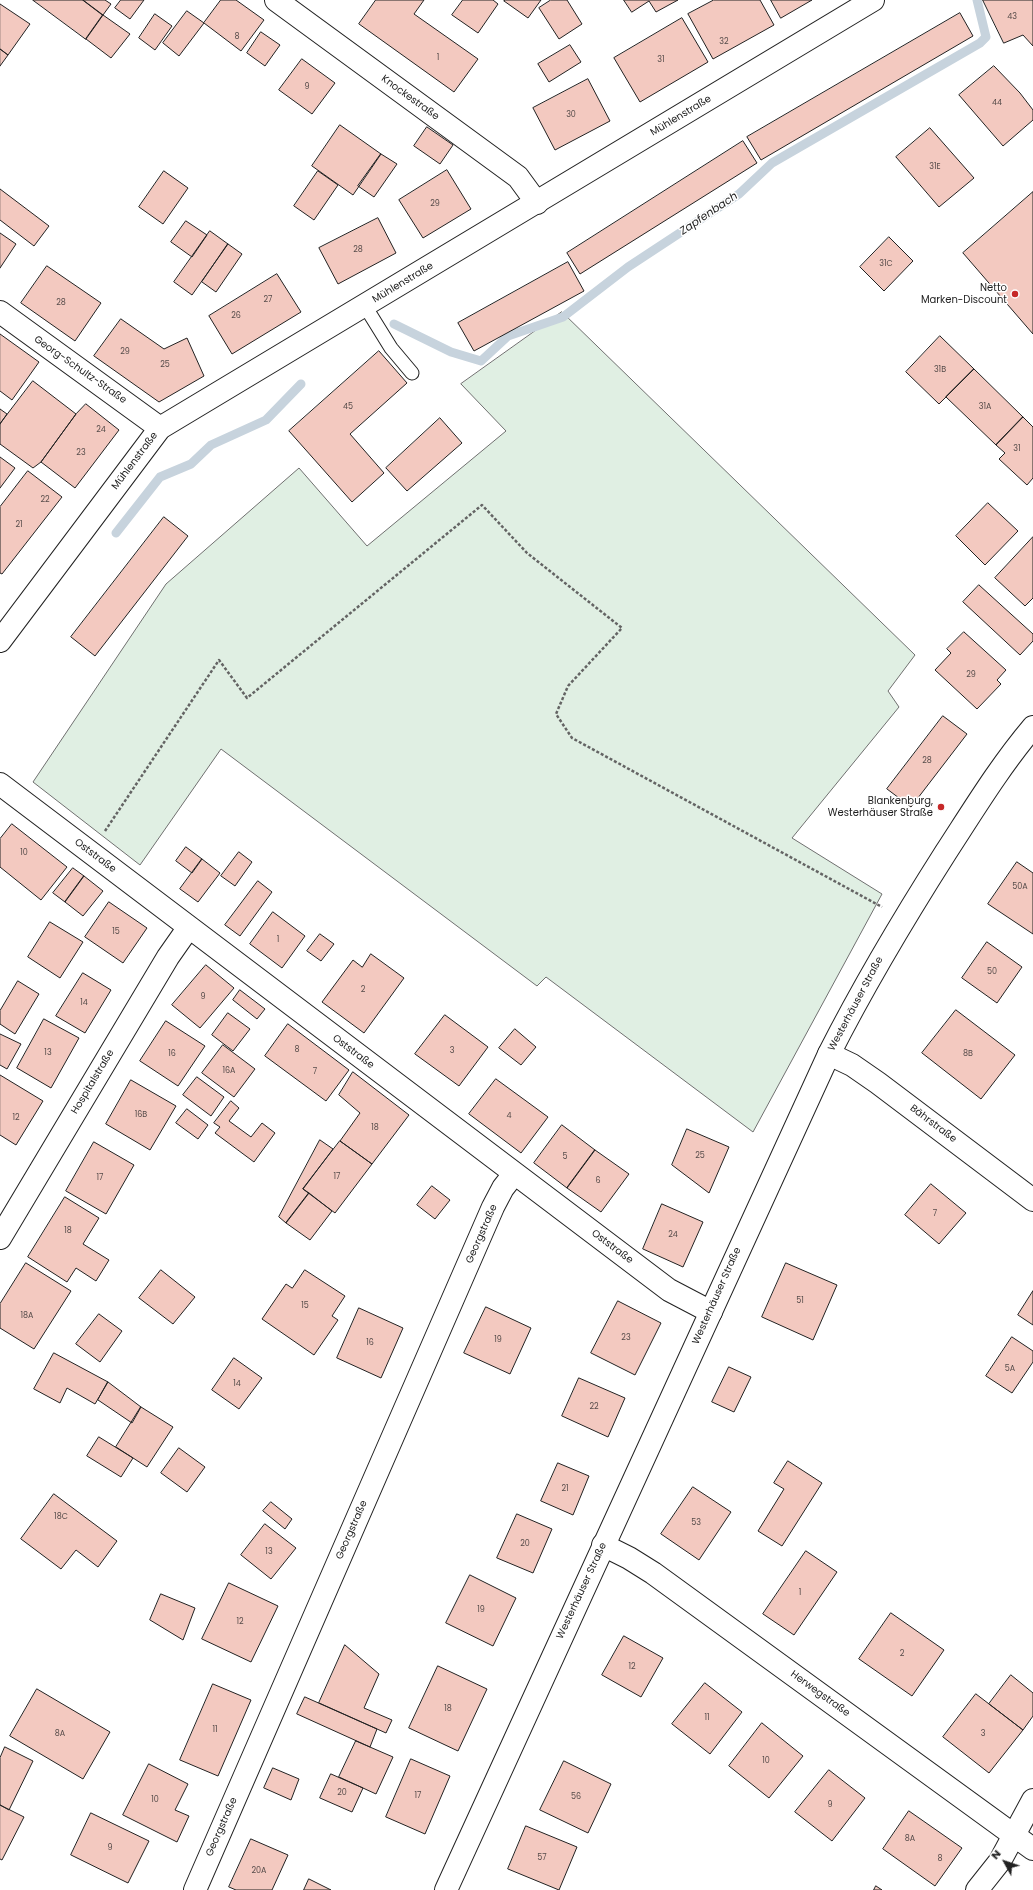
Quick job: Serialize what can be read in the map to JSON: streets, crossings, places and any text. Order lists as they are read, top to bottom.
{
  "streets": {
    "street": [
      "Knockestraße",
      "Mühlenstraße",
      "Georg-Schultz-Straße",
      "Oststraße",
      "Westerhäuser Straße",
      "Hospitalstraße",
      "Bährstraße",
      "Georgstraße",
      "Herwegstraße"
    ]
  },
  "crossings": [
    ["Knockestraße", "Mühlenstraße"],
    ["Mühlenstraße", "Georg-Schultz-Straße"],
    ["Oststraße", "Westerhäuser Straße"],
    ["Oststraße", "Hospitalstraße"],
    ["Oststraße", "Georgstraße"],
    ["Westerhäuser Straße", "Bährstraße"],
    ["Westerhäuser Straße", "Herwegstraße"]
  ],
  "water": ["Zapfenbach"],
  "places": ["Netto Marken-Discount", "Blankenburg, Westerhäuser Straße"],
  "house_numbers": [
    "43",
    "8",
    "32",
    "1",
    "31",
    "9",
    "44",
    "30",
    "31E",
    "29",
    "28",
    "31C",
    "27",
    "28",
    "26",
    "29",
    "25",
    "31B",
    "45",
    "31A",
    "24",
    "31",
    "23",
    "22",
    "21",
    "29",
    "28",
    "10",
    "50A",
    "15",
    "1",
    "50",
    "2",
    "9",
    "14",
    "8",
    "3",
    "13",
    "16",
    "8B",
    "16A",
    "7",
    "16B",
    "4",
    "12",
    "18",
    "25",
    "5",
    "17",
    "17",
    "6",
    "7",
    "18",
    "24",
    "51",
    "15",
    "18A",
    "23",
    "19",
    "16",
    "5A",
    "14",
    "22",
    "21",
    "18C",
    "53",
    "20",
    "13",
    "1",
    "19",
    "12",
    "2",
    "12",
    "18",
    "11",
    "11",
    "8A",
    "3",
    "10",
    "20",
    "17",
    "56",
    "10",
    "9",
    "8A",
    "9",
    "57",
    "8",
    "20A"
  ],
  "north": "top left"
}
